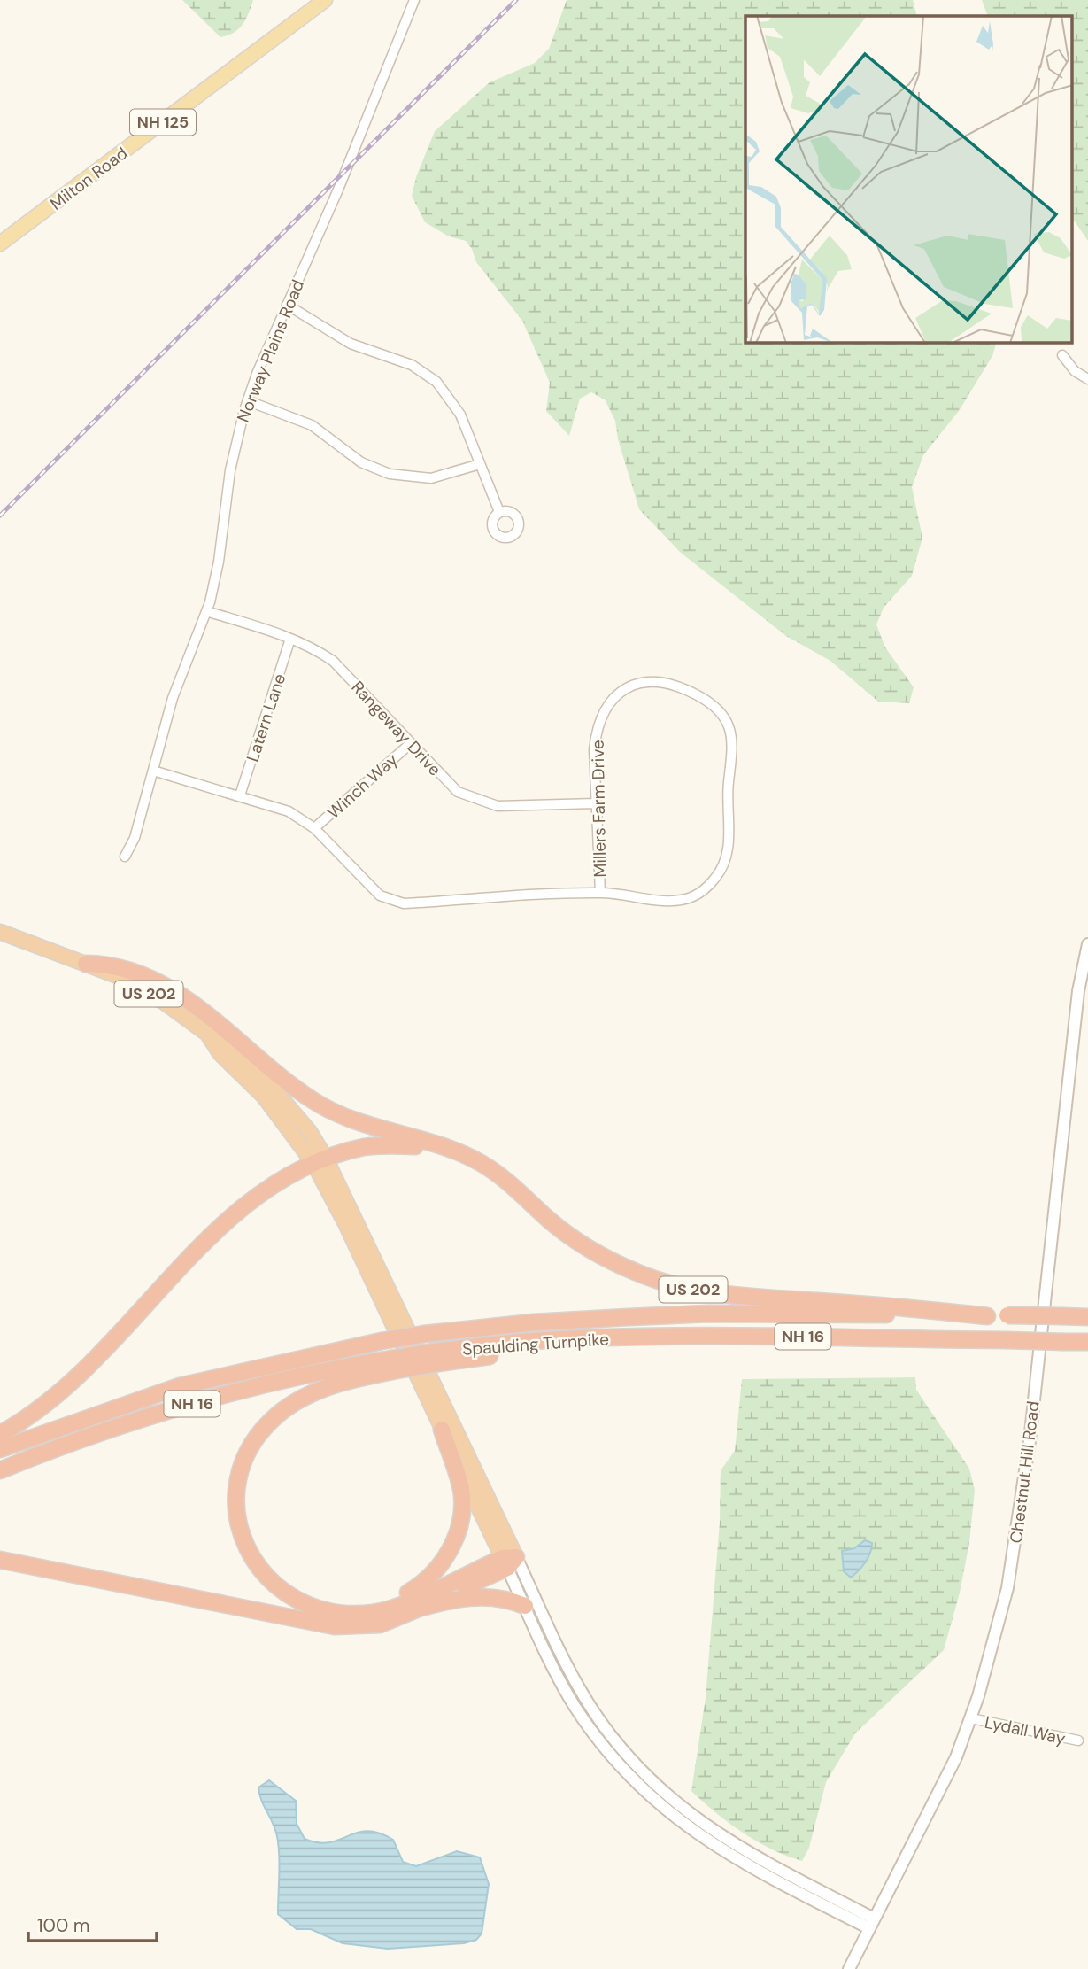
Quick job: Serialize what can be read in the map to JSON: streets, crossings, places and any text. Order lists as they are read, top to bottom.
{
  "streets": {
    "highway": ["US 202", "NH 16", "Spaulding Turnpike"],
    "main road": ["NH 125", "Milton Road"],
    "street": [
      "Norway Plains Road",
      "Latern Lane",
      "Rangeway Drive",
      "Winch Way",
      "Millers Farm Drive",
      "Chestnut Hill Road",
      "Lydall Way"
    ]
  },
  "crossings": [
    ["Norway Plains Road", "Rangeway Drive"],
    ["Norway Plains Road", "Millers Farm Drive"],
    ["Latern Lane", "Rangeway Drive"],
    ["Latern Lane", "Millers Farm Drive"],
    ["Rangeway Drive", "Winch Way"],
    ["Rangeway Drive", "Millers Farm Drive"],
    ["Winch Way", "Millers Farm Drive"],
    ["US 202", "Spaulding Turnpike"],
    ["Chestnut Hill Road", "Lydall Way"]
  ],
  "scale_bar": "100 m"
}
